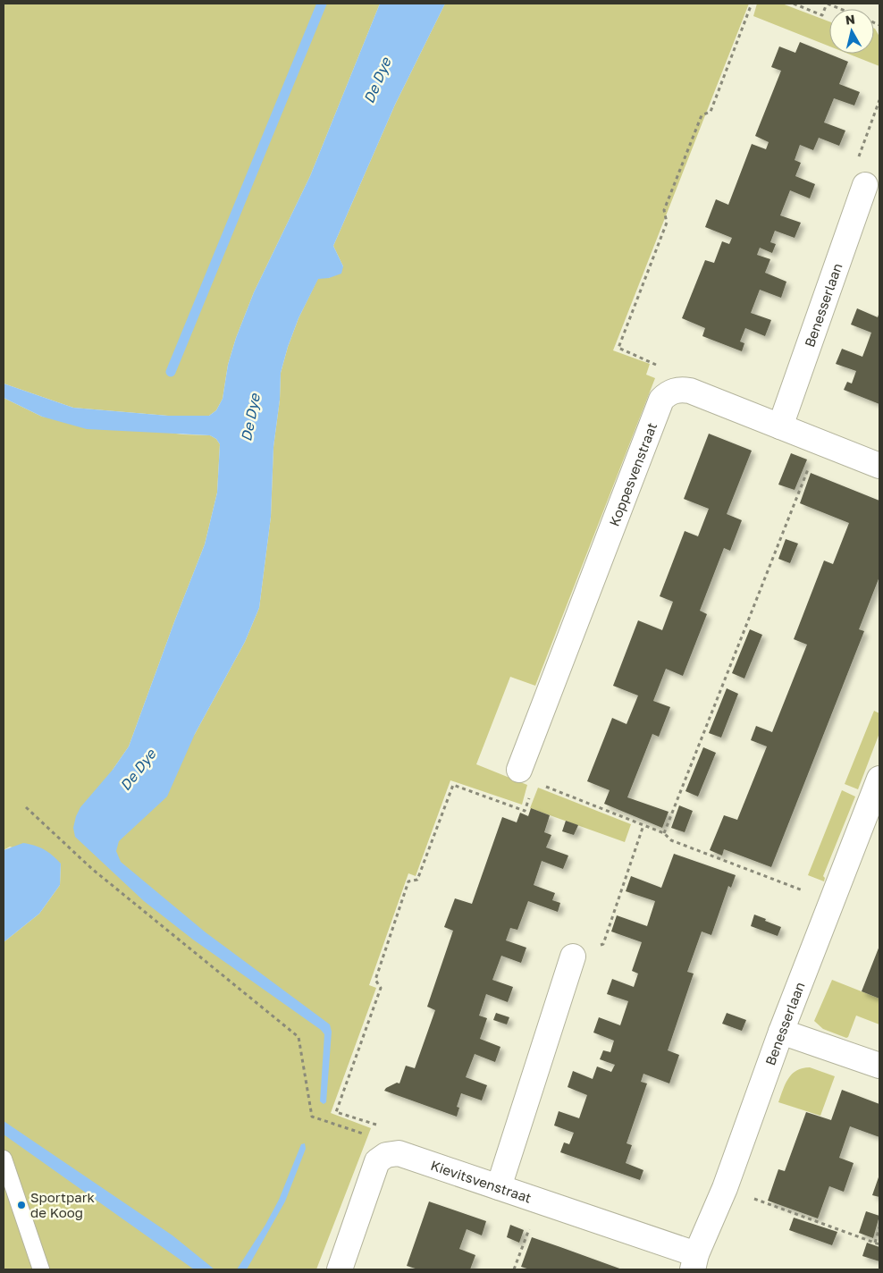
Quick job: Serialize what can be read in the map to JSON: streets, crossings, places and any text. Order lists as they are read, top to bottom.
{
  "streets": {
    "street": ["Benesserlaan", "Koppesvenstraat", "Kievitsvenstraat"]
  },
  "crossings": [
    ["Benesserlaan", "Kievitsvenstraat"]
  ],
  "water": ["De Dye"],
  "places": ["Sportpark de Koog"],
  "north": "top"
}
